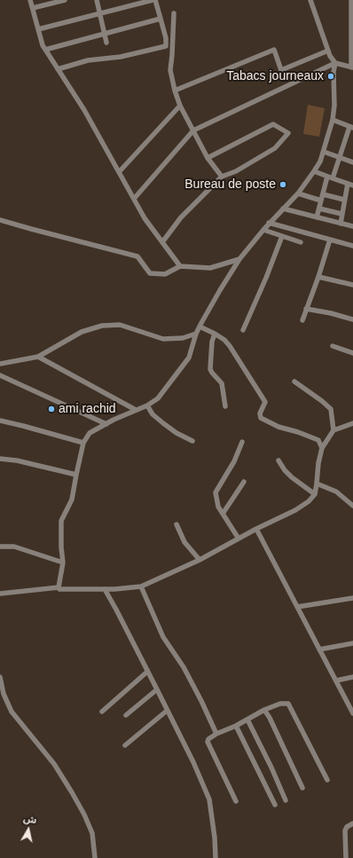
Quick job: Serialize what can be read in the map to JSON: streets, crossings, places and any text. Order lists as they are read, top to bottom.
{
  "places": ["Tabacs journeaux", "Bureau de poste", "ami rachid"],
  "north": "top"
}
